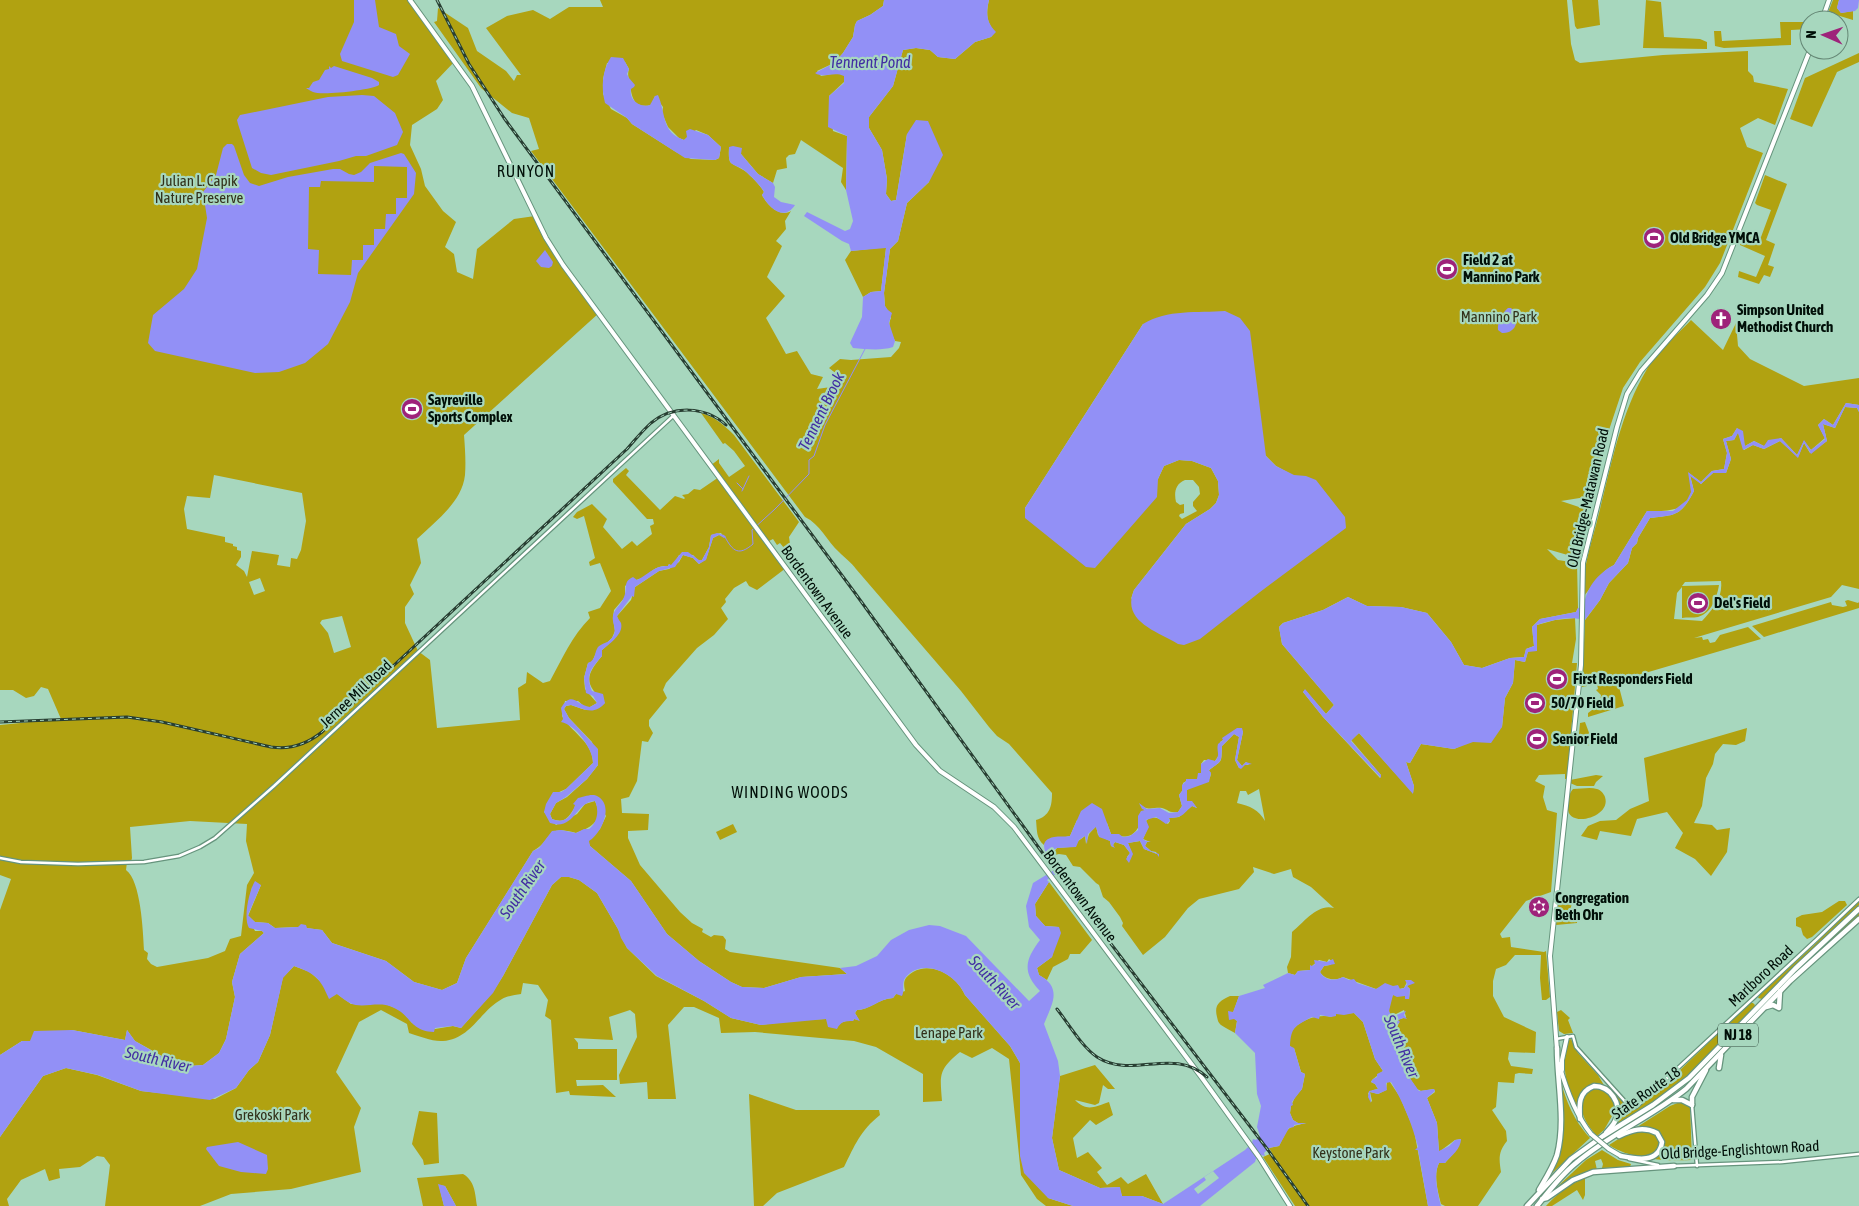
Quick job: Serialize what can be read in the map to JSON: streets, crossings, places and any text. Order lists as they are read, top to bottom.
{
  "streets": {
    "highway": ["NJ 18", "State Route 18"],
    "main road": ["Old Bridge-Matawan Road", "Bordentown Avenue", "Old Bridge-Englishtown Road"],
    "street": ["Jernee Mill Road", "Marlboro Road"]
  },
  "crossings": [
    ["Old Bridge-Matawan Road", "Old Bridge-Englishtown Road"],
    ["Bordentown Avenue", "Jernee Mill Road"]
  ],
  "districts": ["RUNYON", "WINDING WOODS"],
  "water": ["Tennent Pond", "Tennent Brook", "South River"],
  "parks": [
    "Julian L. Capik Nature Preserve",
    "Mannino Park",
    "Lenape Park",
    "Grekoski Park",
    "Keystone Park"
  ],
  "places": {
    "sports": [
      "Old Bridge YMCA",
      "Field 2 at Mannino Park",
      "Sayreville Sports Complex",
      "Del's Field",
      "First Responders Field",
      "50/70 Field",
      "Senior Field"
    ],
    "church": ["Simpson United Methodist Church"],
    "synagogue": ["Congregation Beth Ohr"]
  },
  "north": "left"
}
